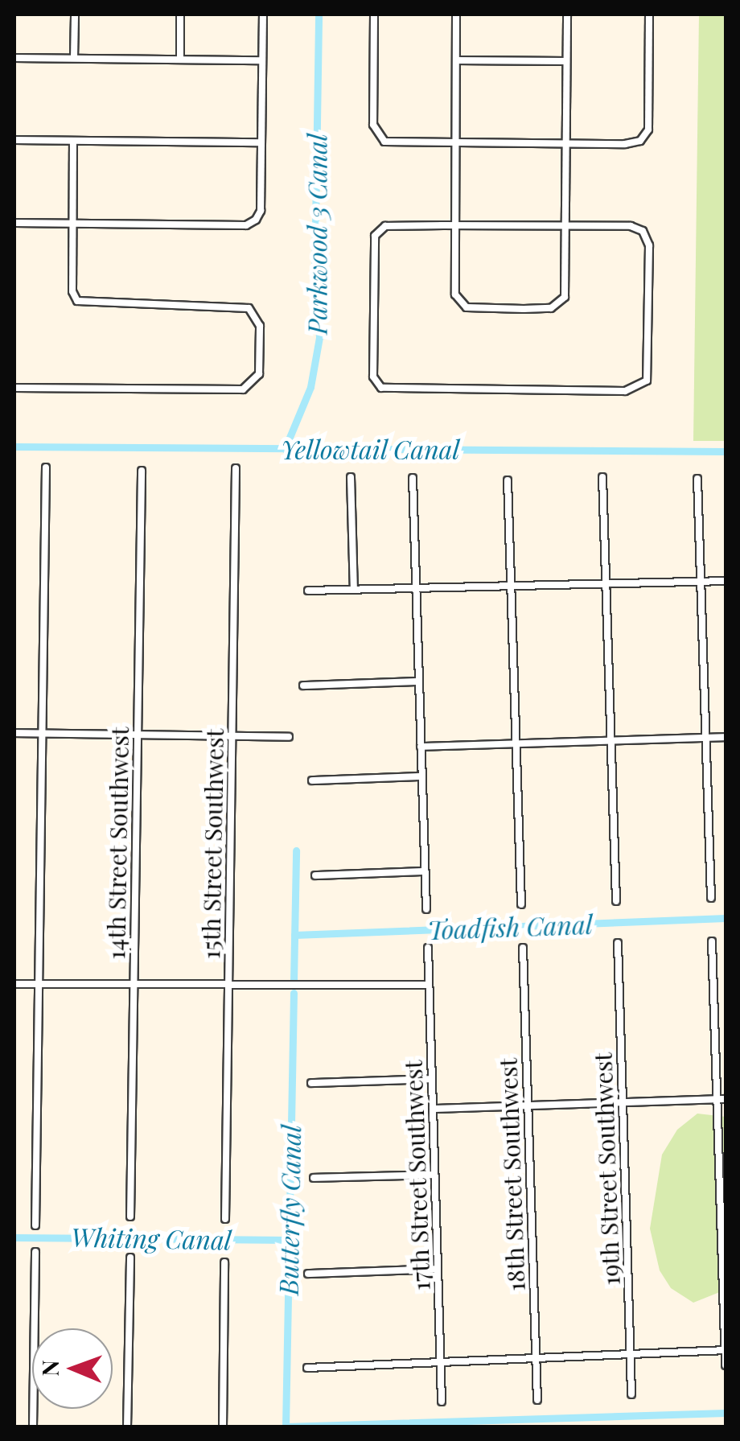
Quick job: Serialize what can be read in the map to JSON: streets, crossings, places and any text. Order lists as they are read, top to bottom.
{
  "streets": {
    "street": [
      "14th Street Southwest",
      "15th Street Southwest",
      "19th Street Southwest",
      "18th Street Southwest",
      "17th Street Southwest"
    ]
  },
  "water": [
    "Parkwood 3 Canal",
    "Yellowtail Canal",
    "Toadfish Canal",
    "Butterfly Canal",
    "Whiting Canal"
  ],
  "north": "left"
}
